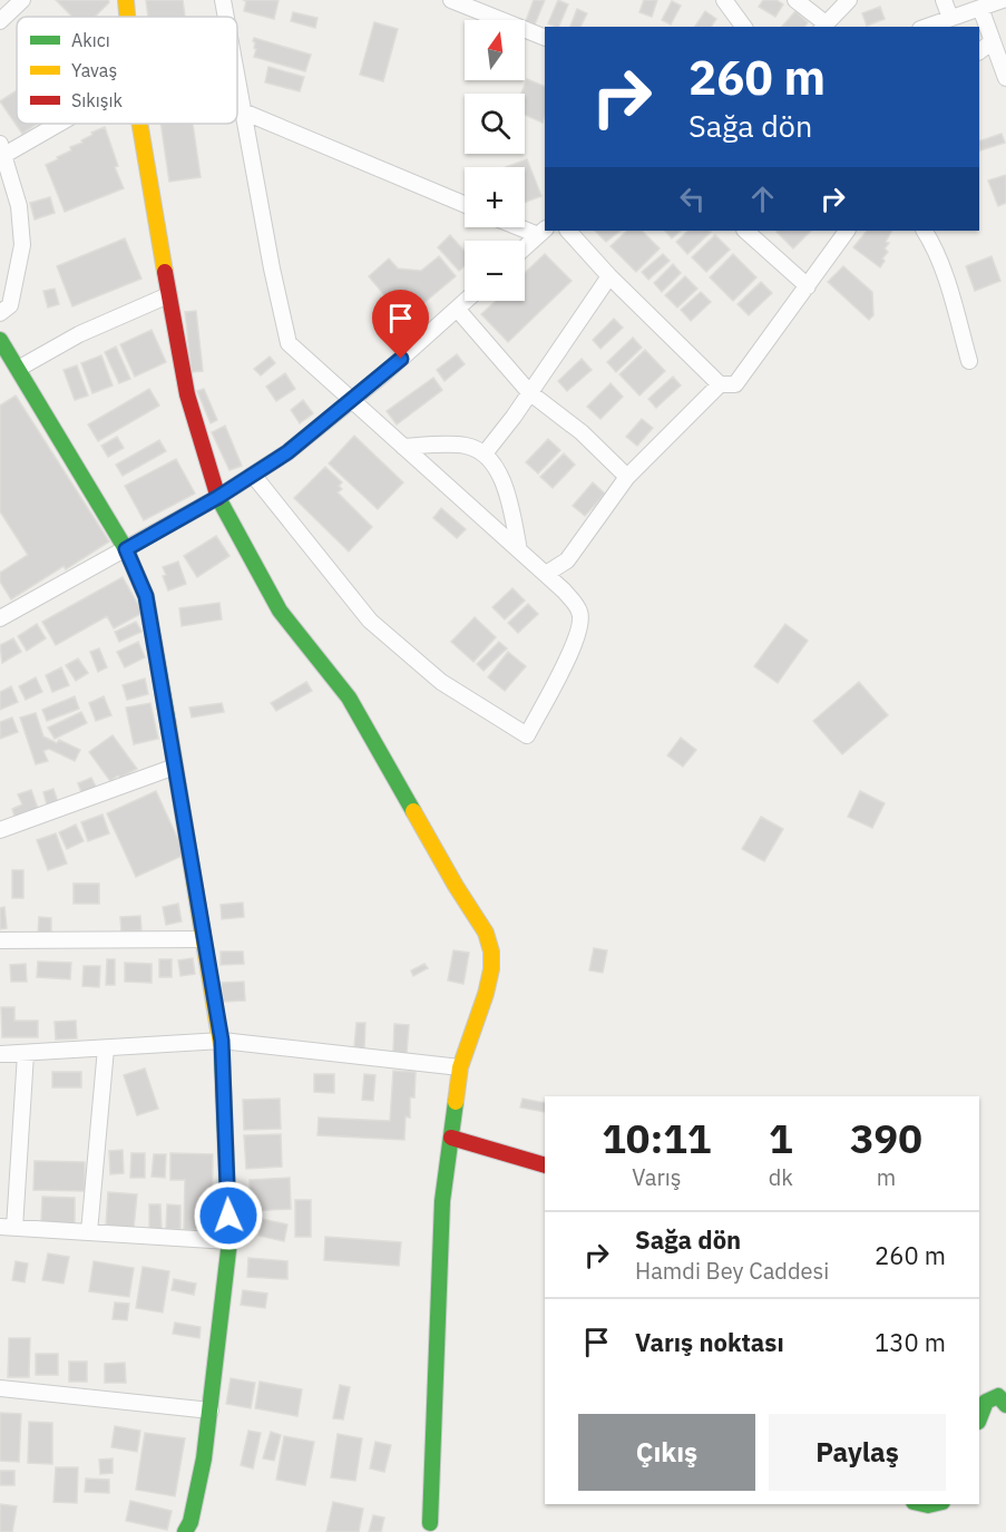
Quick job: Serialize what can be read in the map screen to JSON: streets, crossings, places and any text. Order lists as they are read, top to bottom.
{
  "legend": ["Akıcı", "Yavaş", "Sıkışık"],
  "north": "top",
  "page": {
    "map_buttons": ["+", "−"],
    "turn": ["260 m", "Sağa dön"],
    "eta": [
      "10:11",
      "Varış",
      "1",
      "dk",
      "390",
      "m"
    ],
    "list": [
      {
        "name": "Sağa dön",
        "note": "Hamdi Bey Caddesi",
        "value": "260 m"
      },
      {
        "name": "Varış noktası",
        "value": "130 m"
      }
    ],
    "buttons": ["Çıkış", "Paylaş"]
  }
}
